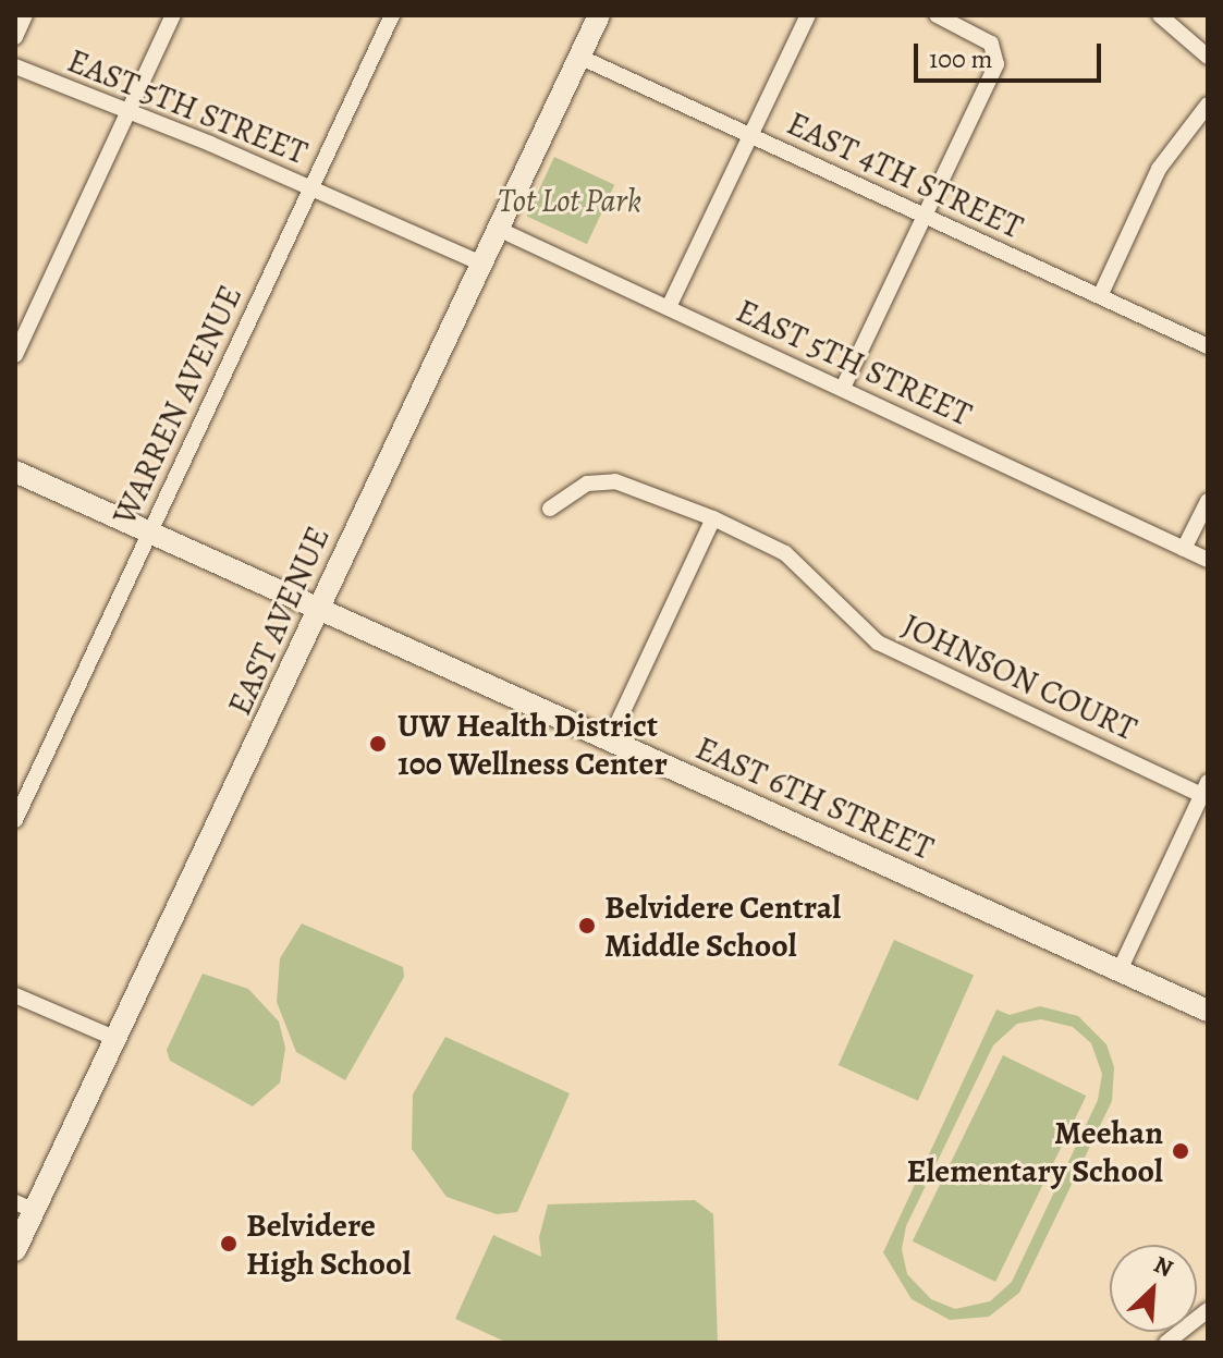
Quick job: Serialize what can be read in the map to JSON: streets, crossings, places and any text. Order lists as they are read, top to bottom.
{
  "streets": {
    "street": [
      "EAST 5TH STREET",
      "EAST 4TH STREET",
      "WARREN AVENUE",
      "EAST AVENUE",
      "JOHNSON COURT",
      "EAST 6TH STREET"
    ]
  },
  "crossings": [
    ["EAST 5TH STREET", "WARREN AVENUE"],
    ["EAST 5TH STREET", "EAST AVENUE"],
    ["EAST 4TH STREET", "EAST AVENUE"],
    ["WARREN AVENUE", "EAST 6TH STREET"],
    ["EAST AVENUE", "EAST 6TH STREET"]
  ],
  "parks": ["Tot Lot Park"],
  "places": [
    "UW Health District 100 Wellness Center",
    "Belvidere Central Middle School",
    "Meehan Elementary School",
    "Belvidere High School"
  ],
  "scale_bar": "100 m",
  "north": "top right"
}
